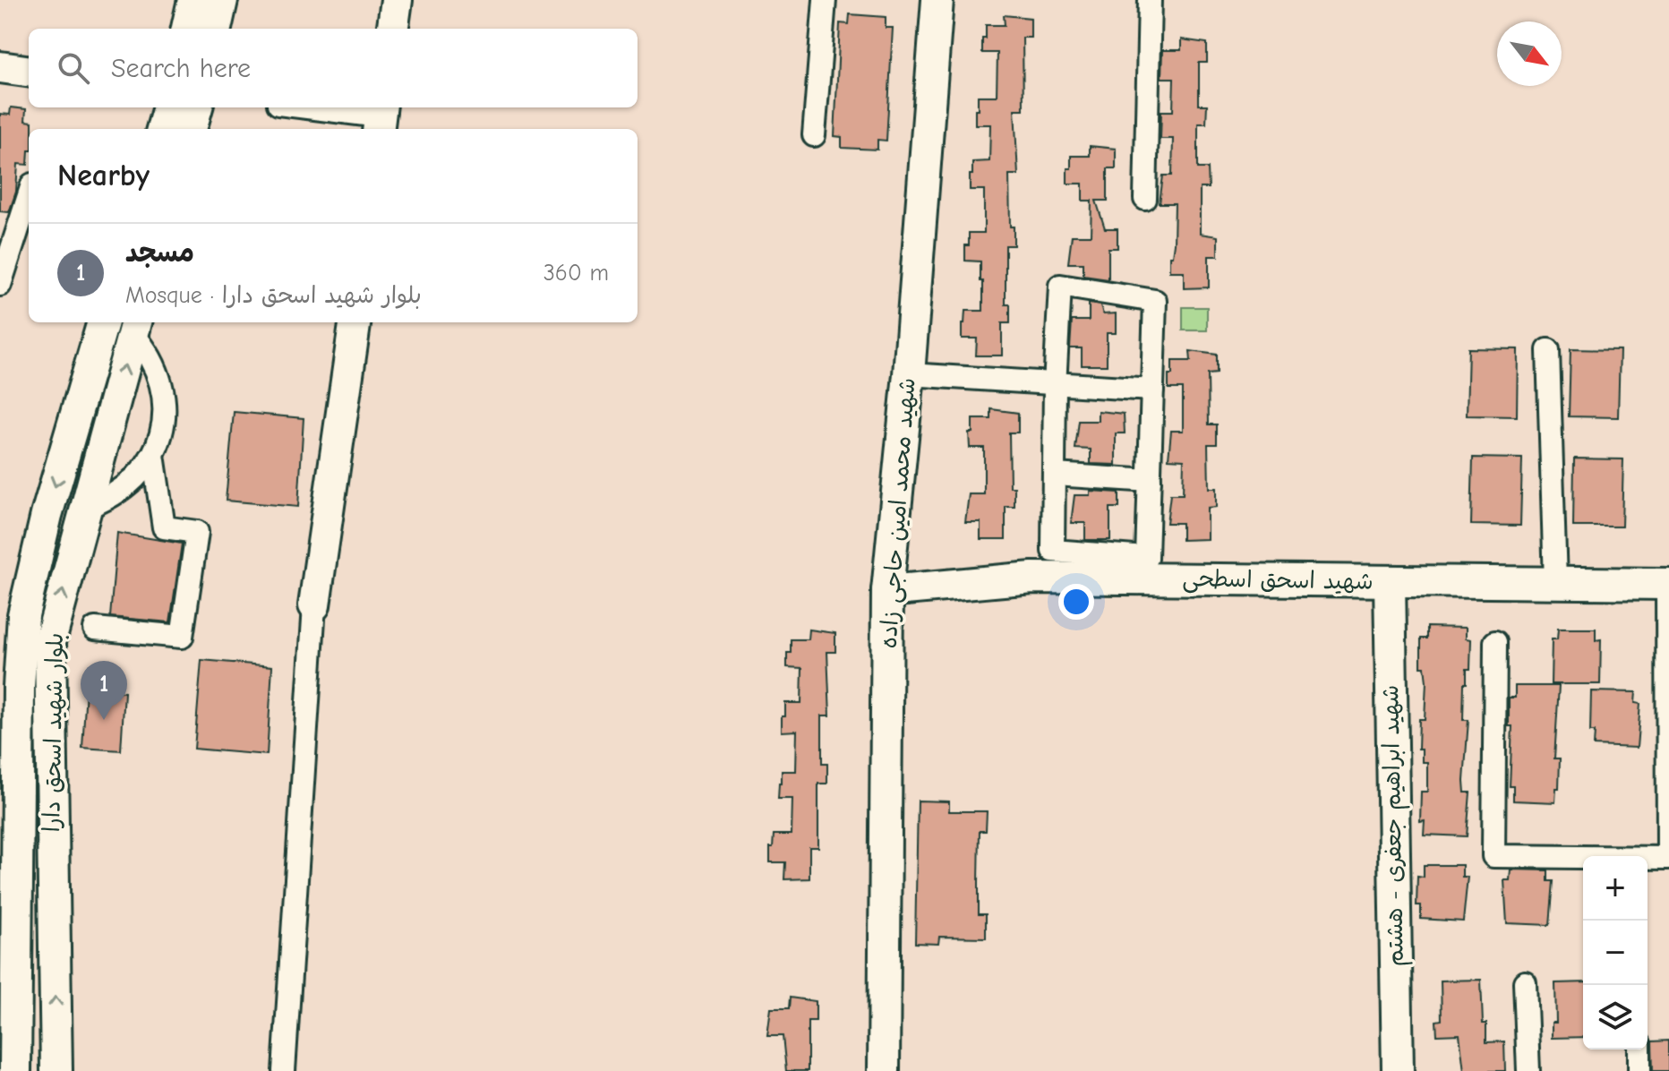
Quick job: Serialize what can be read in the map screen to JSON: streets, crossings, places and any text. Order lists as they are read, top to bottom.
{
  "streets": {
    "street": [
      "شهید محمد امین حاجی زاده",
      "شهید اسحق اسطحی",
      "بلوار شهید اسحق دارا",
      "شهید ابراهیم جعفری - هشتم"
    ]
  },
  "crossings": [
    ["شهید محمد امین حاجی زاده", "شهید اسحق اسطحی"],
    ["شهید اسحق اسطحی", "شهید ابراهیم جعفری - هشتم"]
  ],
  "north": "bottom right",
  "page": {
    "search": "Search here",
    "heading": "Nearby",
    "list": [
      {
        "mark": "1",
        "name": "مسجد",
        "note": "Mosque · بلوار شهید اسحق دارا",
        "value": "360 m"
      }
    ],
    "pins": "1",
    "map_buttons": ["+", "−"]
  }
}
